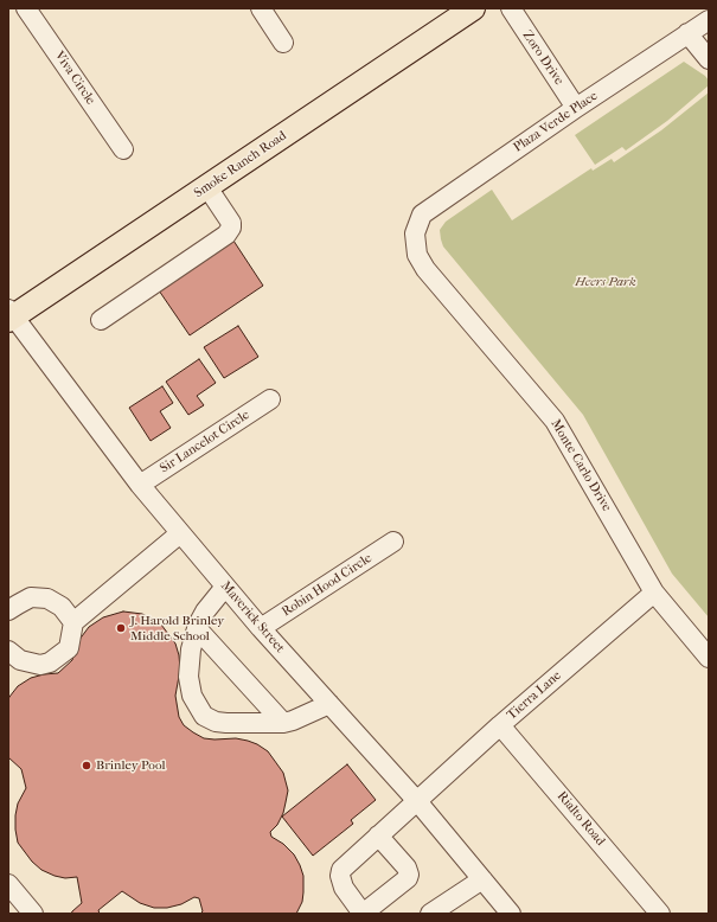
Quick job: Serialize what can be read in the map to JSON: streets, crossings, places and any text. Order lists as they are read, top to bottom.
{
  "streets": {
    "main road": ["Smoke Ranch Road"],
    "street": [
      "Zoro Drive",
      "Viva Circle",
      "Plaza Verde Place",
      "Sir Lancelot Circle",
      "Monte Carlo Drive",
      "Robin Hood Circle",
      "Maverick Street",
      "Tierra Lane",
      "Rialto Road"
    ]
  },
  "crossings": [
    ["Zoro Drive", "Plaza Verde Place"],
    ["Plaza Verde Place", "Monte Carlo Drive"],
    ["Smoke Ranch Road", "Maverick Street"],
    ["Sir Lancelot Circle", "Maverick Street"],
    ["Monte Carlo Drive", "Tierra Lane"],
    ["Robin Hood Circle", "Maverick Street"],
    ["Maverick Street", "Tierra Lane"],
    ["Tierra Lane", "Rialto Road"]
  ],
  "parks": ["Heers Park"],
  "places": ["J. Harold Brinley Middle School", "Brinley Pool"]
}
